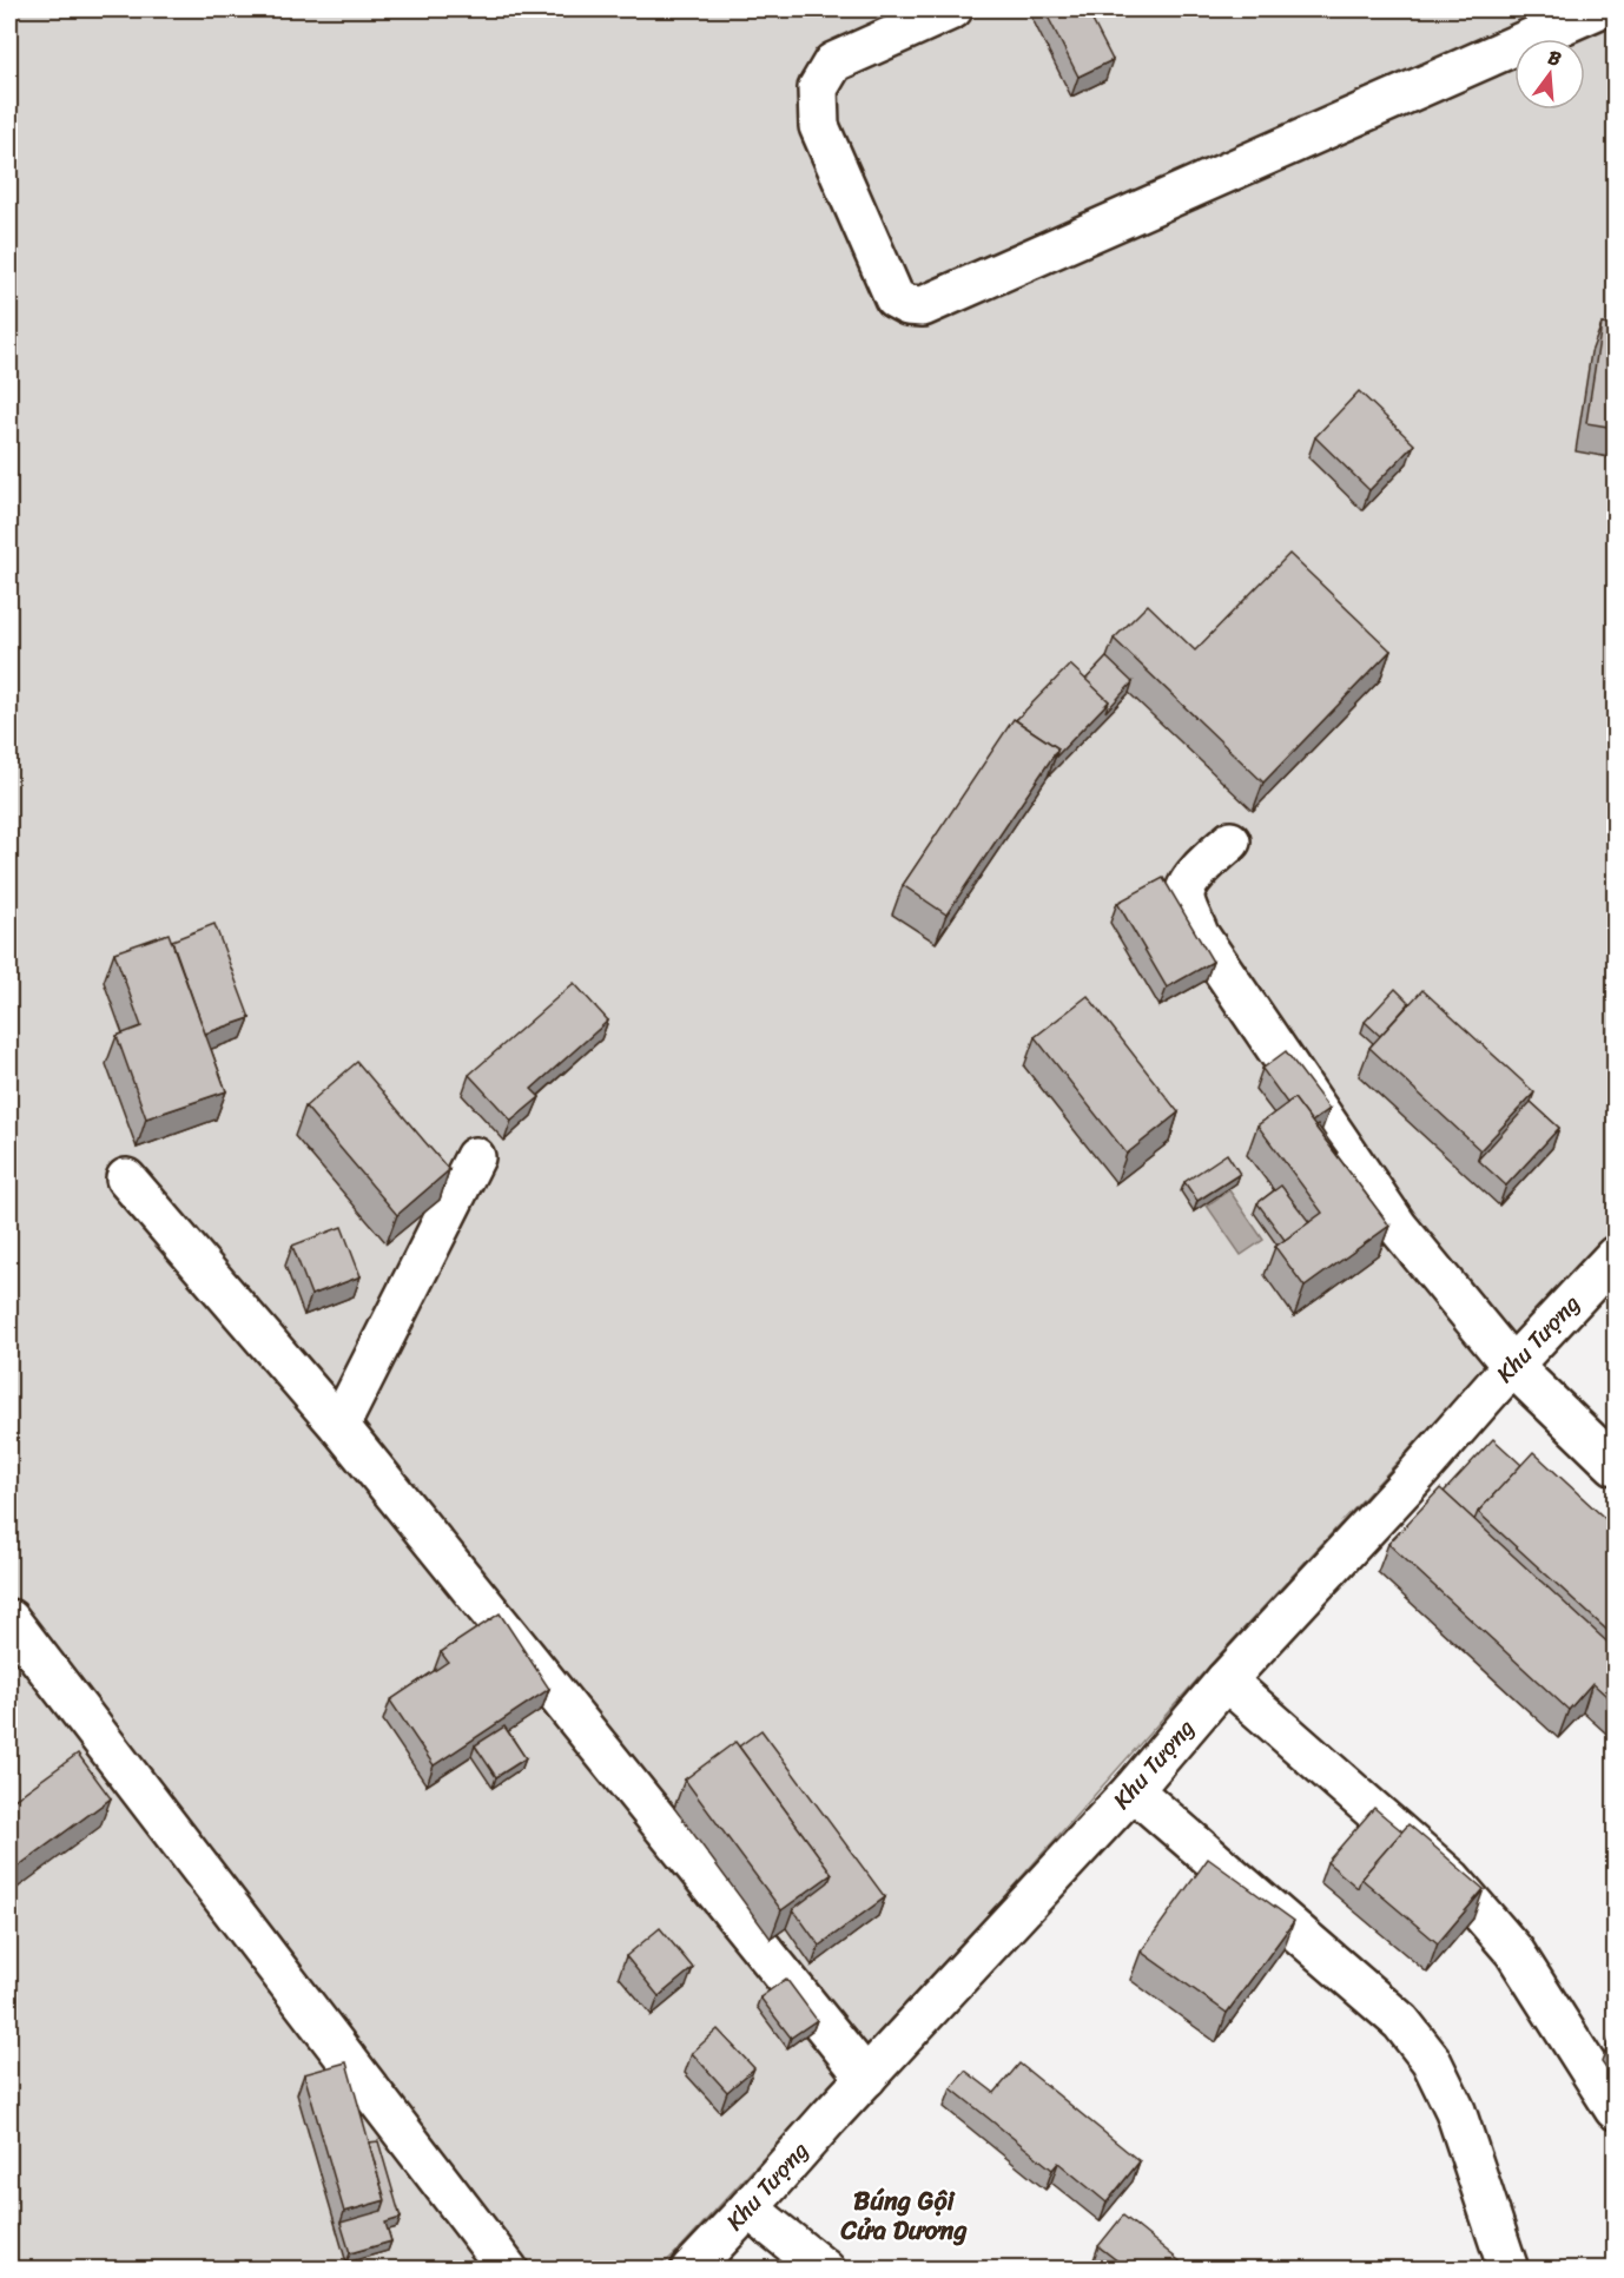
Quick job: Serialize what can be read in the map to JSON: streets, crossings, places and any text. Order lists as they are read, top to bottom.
{
  "streets": {
    "street": ["Khu Tượng"]
  },
  "districts": ["Búng Gội Cửa Dương"],
  "north": "top"
}
